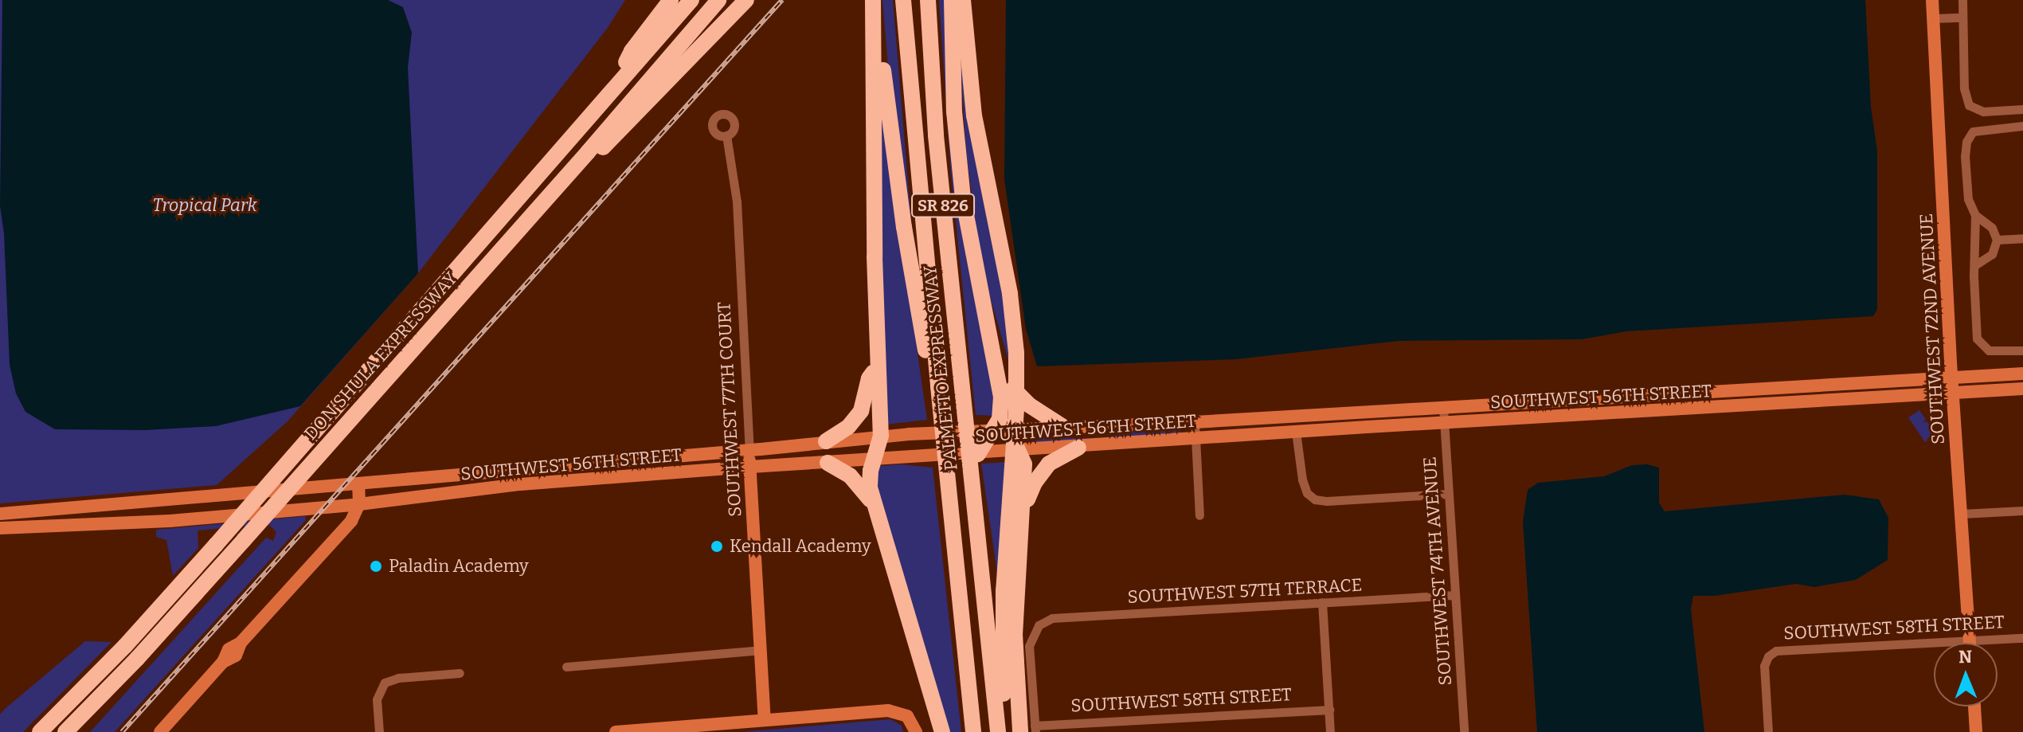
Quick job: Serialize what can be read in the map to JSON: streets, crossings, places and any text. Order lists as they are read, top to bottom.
{
  "streets": {
    "highway": ["SR 826", "DON SHULA EXPRESSWAY", "PALMETTO EXPRESSWAY"],
    "main road": ["SOUTHWEST 72ND AVENUE", "SOUTHWEST 56TH STREET", "SOUTHWEST 77TH COURT"],
    "street": ["SOUTHWEST 74TH AVENUE", "SOUTHWEST 57TH TERRACE", "SOUTHWEST 58TH STREET"]
  },
  "crossings": [
    ["SOUTHWEST 72ND AVENUE", "SOUTHWEST 56TH STREET"],
    ["SOUTHWEST 72ND AVENUE", "SOUTHWEST 58TH STREET"],
    ["SOUTHWEST 56TH STREET", "SOUTHWEST 77TH COURT"],
    ["SOUTHWEST 56TH STREET", "SOUTHWEST 74TH AVENUE"],
    ["SOUTHWEST 74TH AVENUE", "SOUTHWEST 57TH TERRACE"],
    ["SOUTHWEST 57TH TERRACE", "SOUTHWEST 58TH STREET"]
  ],
  "parks": ["Tropical Park"],
  "places": ["Kendall Academy", "Paladin Academy"],
  "north": "top"
}
